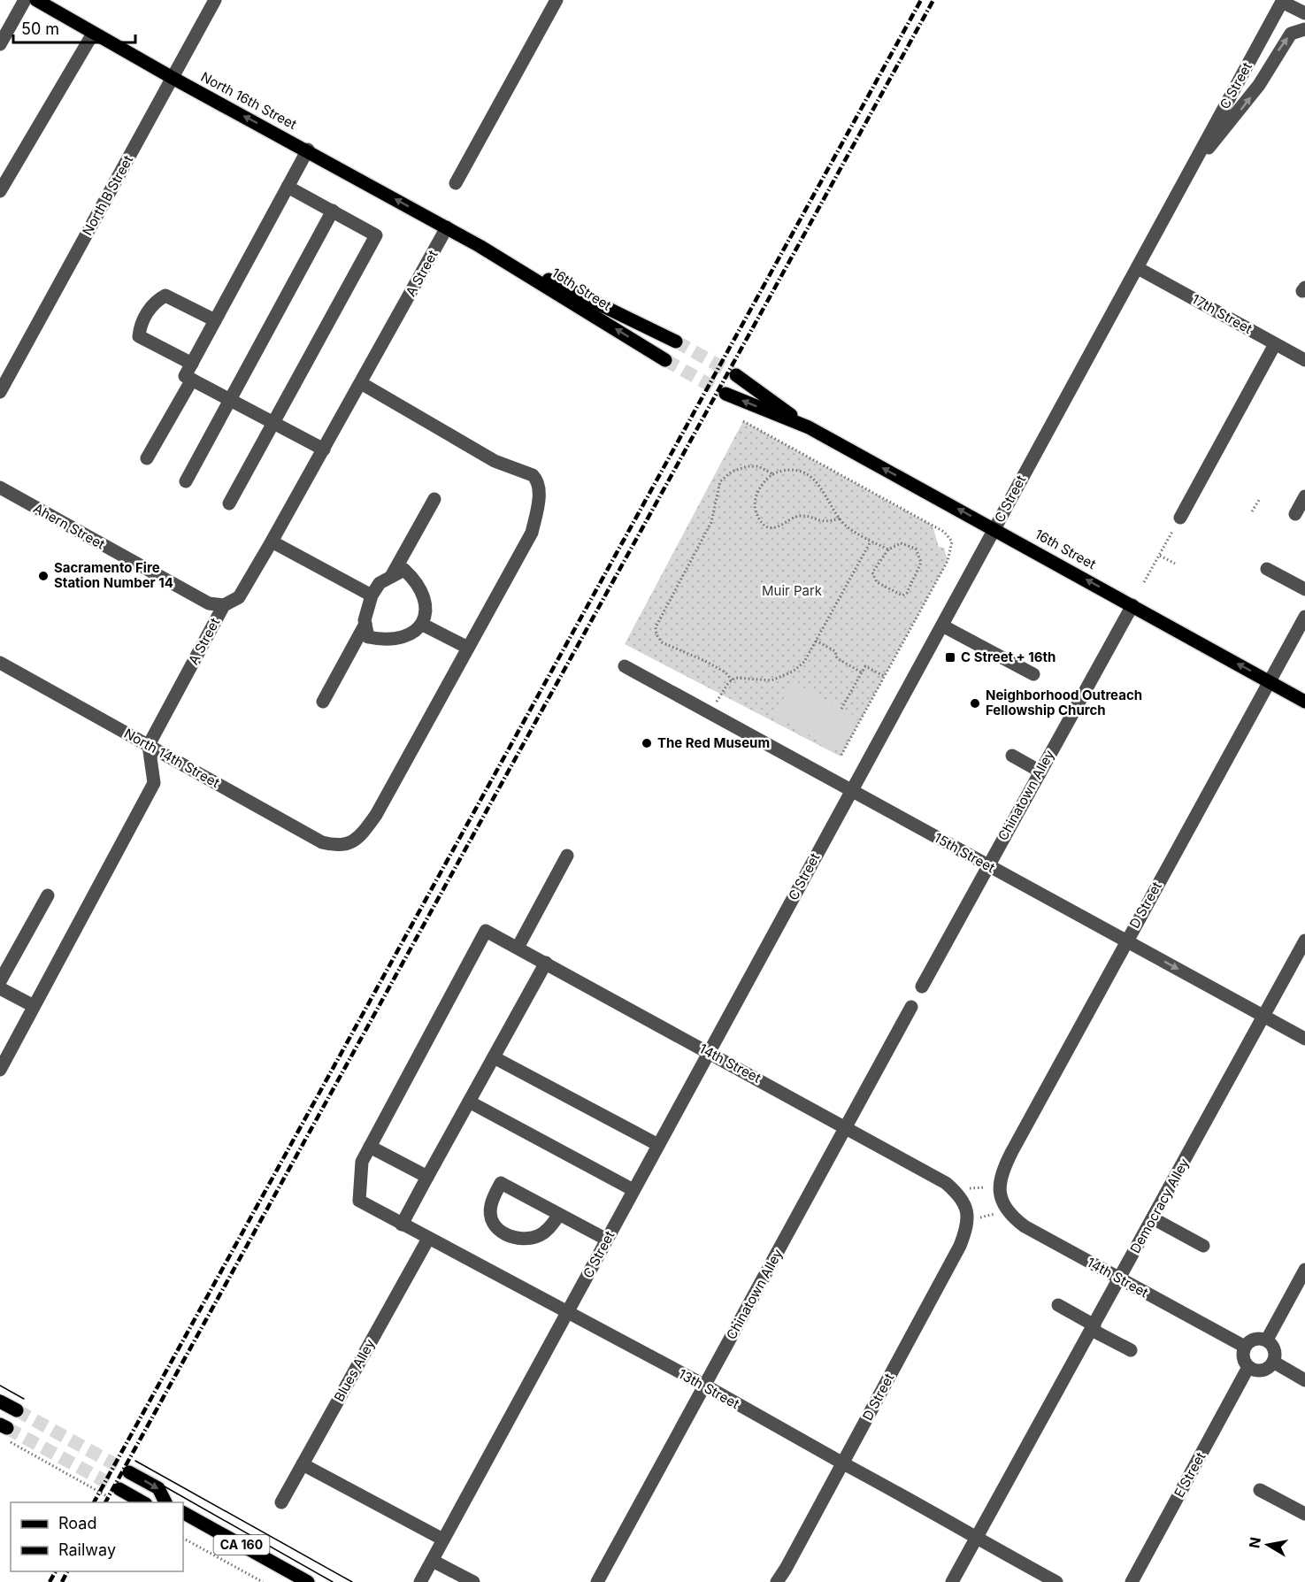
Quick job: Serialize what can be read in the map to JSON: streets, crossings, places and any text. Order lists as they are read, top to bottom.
{
  "streets": {
    "main road": ["North 16th Street", "16th Street", "CA 160"],
    "street": [
      "C Street",
      "North B Street",
      "A Street",
      "17th Street",
      "Ahern Street",
      "North 14th Street",
      "Chinatown Alley",
      "15th Street",
      "D Street",
      "14th Street",
      "Democracy Alley",
      "Blues Alley",
      "13th Street",
      "E Street"
    ]
  },
  "crossings": [
    ["C Street", "16th Street"],
    ["C Street", "17th Street"],
    ["C Street", "15th Street"],
    ["C Street", "14th Street"],
    ["C Street", "13th Street"],
    ["North 16th Street", "North B Street"],
    ["North 16th Street", "A Street"],
    ["North 16th Street", "16th Street"],
    ["A Street", "16th Street"],
    ["A Street", "Ahern Street"],
    ["A Street", "North 14th Street"],
    ["16th Street", "Chinatown Alley"],
    ["16th Street", "D Street"],
    ["Chinatown Alley", "15th Street"],
    ["Chinatown Alley", "14th Street"],
    ["Chinatown Alley", "13th Street"],
    ["15th Street", "D Street"],
    ["15th Street", "Democracy Alley"],
    ["D Street", "14th Street"],
    ["D Street", "13th Street"],
    ["14th Street", "Democracy Alley"],
    ["14th Street", "13th Street"],
    ["14th Street", "E Street"],
    ["Democracy Alley", "13th Street"],
    ["Blues Alley", "13th Street"]
  ],
  "one_way": ["North 16th Street"],
  "parks": ["Muir Park"],
  "places": {
    "other": ["Sacramento Fire Station Number 14", "Neighborhood Outreach Fellowship Church", "The Red Museum"],
    "transit": ["C Street + 16th"]
  },
  "legend": ["Road", "Railway"],
  "scale_bar": "50 m",
  "north": "left"
}
